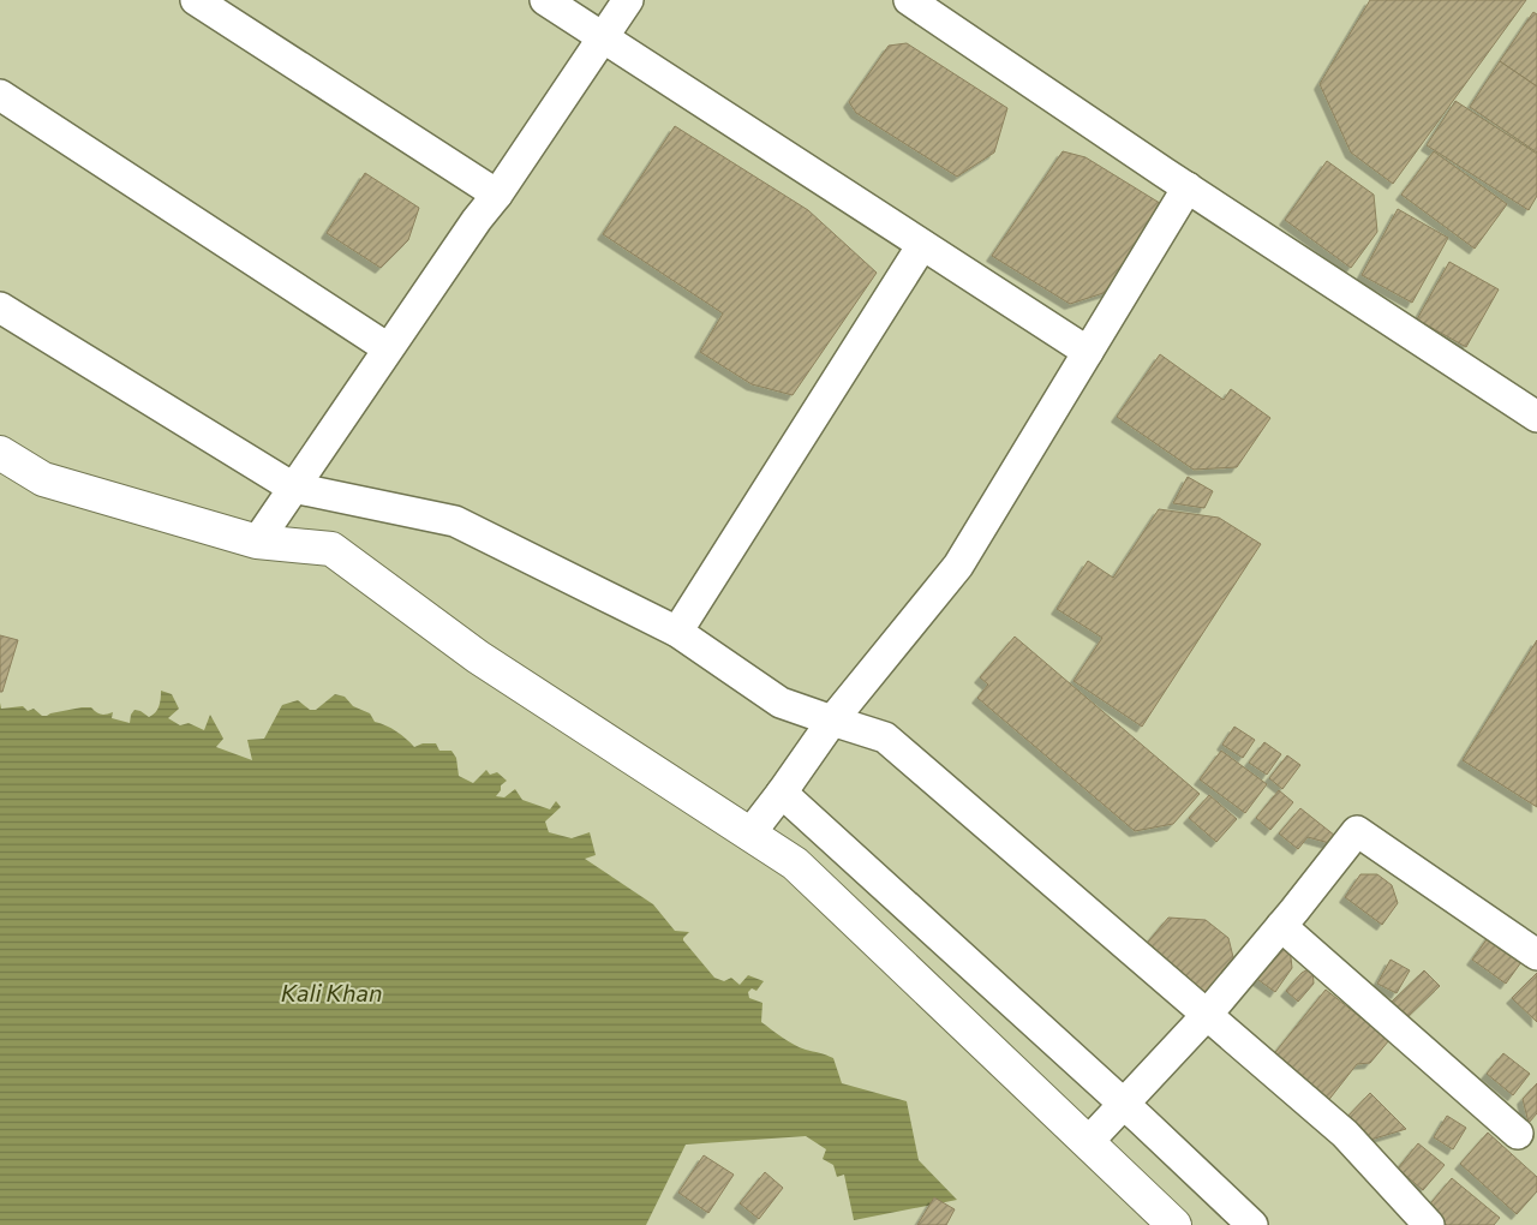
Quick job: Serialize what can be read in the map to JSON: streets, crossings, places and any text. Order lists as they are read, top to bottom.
{
  "water": ["Kali Khan"]
}
